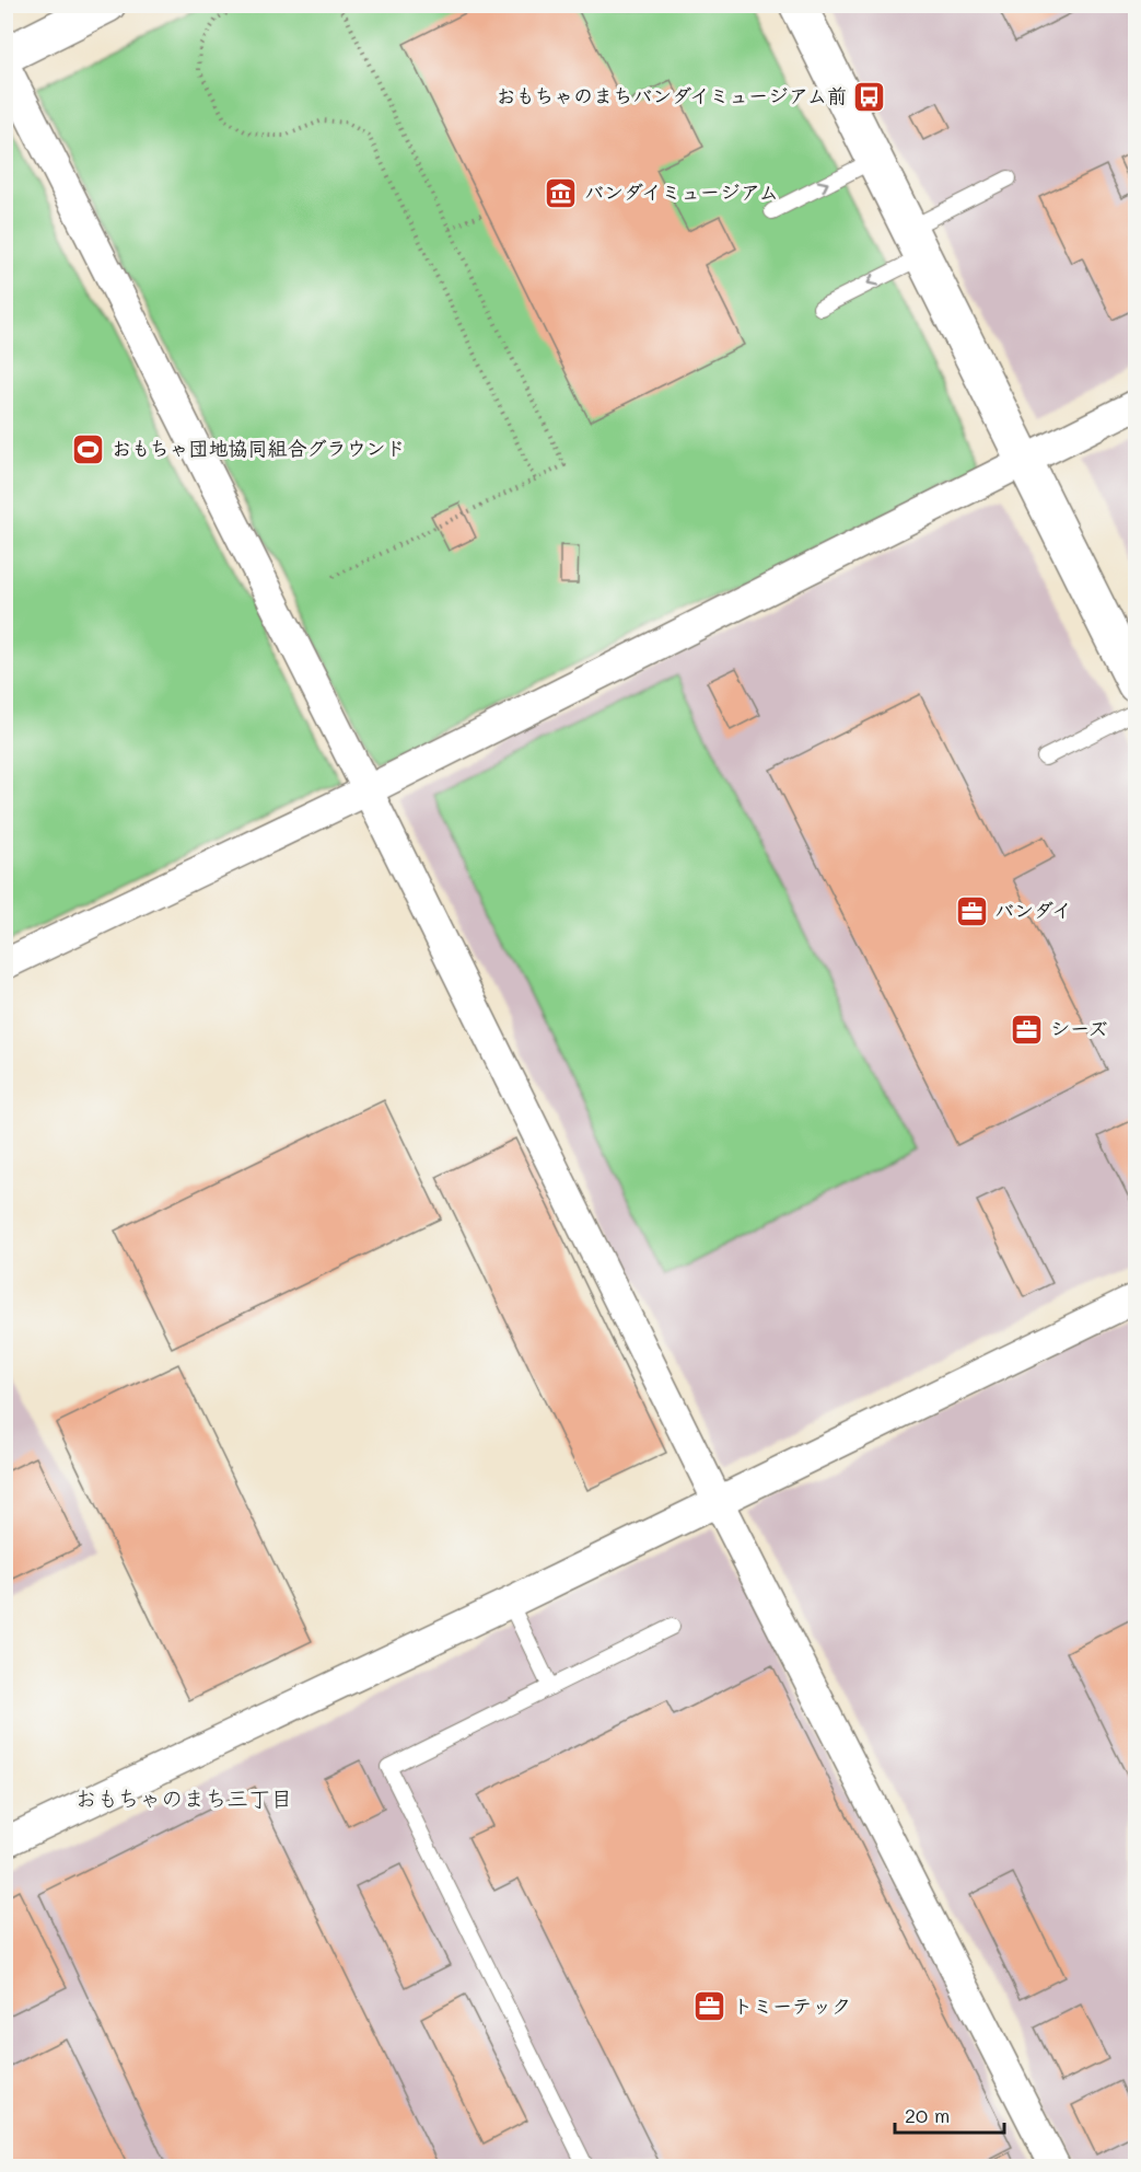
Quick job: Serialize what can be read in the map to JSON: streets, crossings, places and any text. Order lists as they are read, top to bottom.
{
  "districts": ["おもちゃのまち三丁目"],
  "places": {
    "bus stop": ["おもちゃのまちバンダイミュージアム前"],
    "museum": ["バンダイミュージアム"],
    "sports": ["おもちゃ団地協同組合グラウンド"],
    "office": ["バンダイ", "シーズ", "トミーテック"]
  },
  "scale_bar": "20 m"
}
